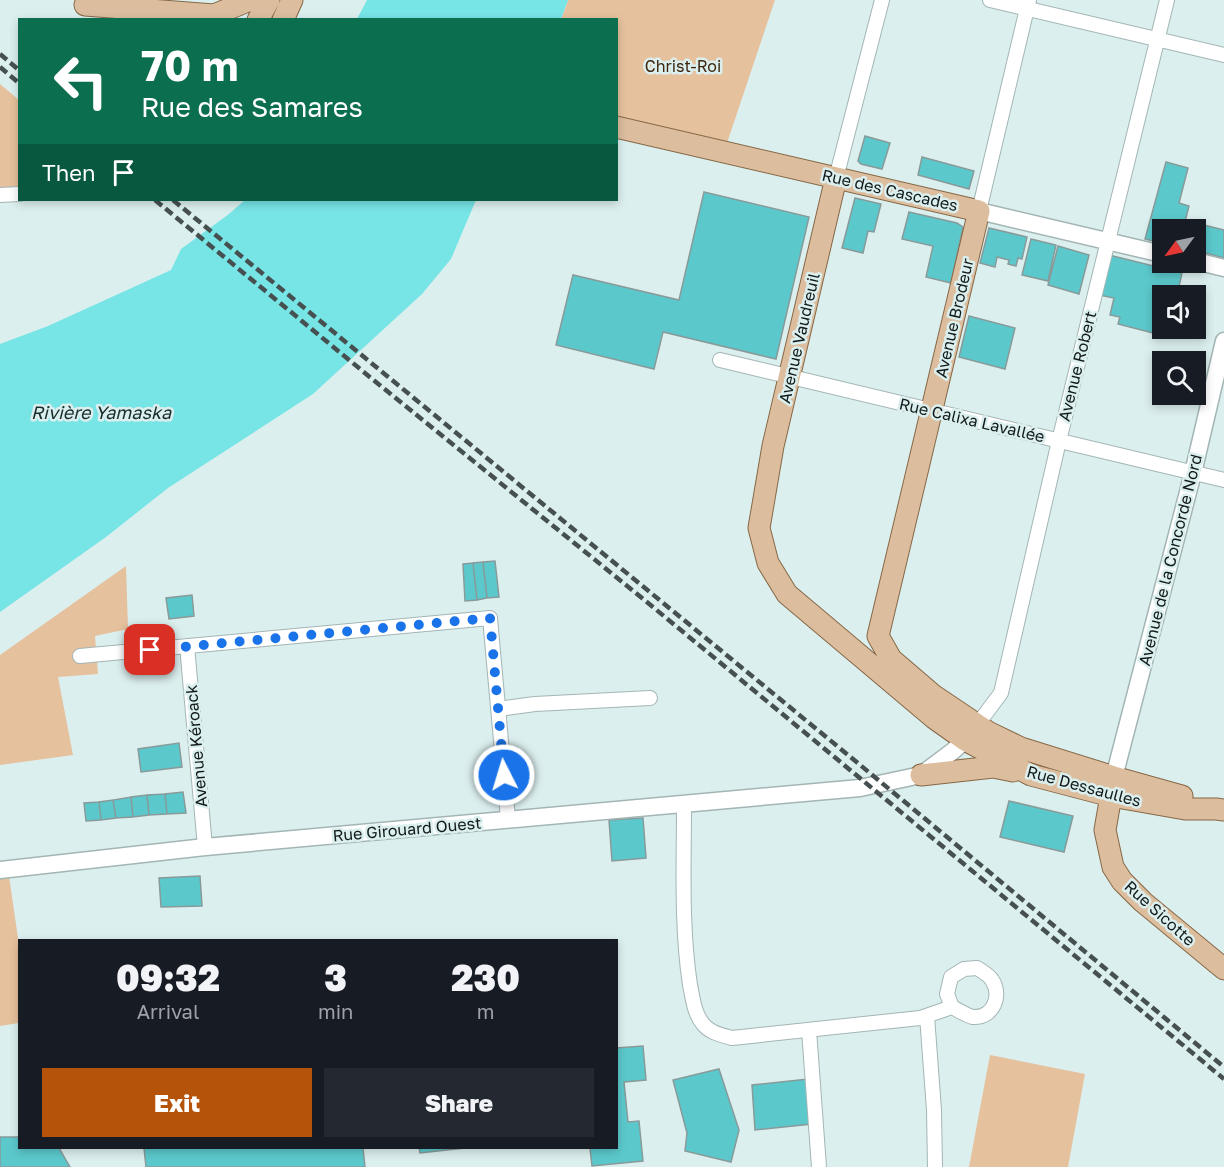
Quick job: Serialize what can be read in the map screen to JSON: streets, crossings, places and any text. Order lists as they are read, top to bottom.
{
  "streets": {
    "main road": [
      "Rue des Cascades",
      "Avenue Brodeur",
      "Avenue Vaudreuil",
      "Rue Dessaulles",
      "Rue Sicotte"
    ],
    "street": [
      "Avenue Robert",
      "Rue Calixa Lavallée",
      "Avenue de la Concorde Nord",
      "Avenue Kéroack",
      "Rue Girouard Ouest"
    ]
  },
  "crossings": [
    ["Rue des Cascades", "Avenue Brodeur"],
    ["Rue des Cascades", "Avenue Vaudreuil"],
    ["Rue des Cascades", "Avenue Robert"],
    ["Avenue Brodeur", "Rue Calixa Lavallée"],
    ["Avenue Brodeur", "Rue Dessaulles"],
    ["Avenue Vaudreuil", "Rue Calixa Lavallée"],
    ["Avenue Vaudreuil", "Rue Dessaulles"],
    ["Avenue Robert", "Rue Calixa Lavallée"],
    ["Avenue Robert", "Rue Dessaulles"],
    ["Rue Calixa Lavallée", "Avenue de la Concorde Nord"],
    ["Avenue de la Concorde Nord", "Rue Dessaulles"],
    ["Avenue de la Concorde Nord", "Rue Sicotte"],
    ["Avenue Kéroack", "Rue Girouard Ouest"],
    ["Rue Dessaulles", "Rue Sicotte"]
  ],
  "water": ["Rivière Yamaska"],
  "parks": ["Christ-Roi"],
  "north": "bottom left",
  "page": {
    "turn": ["70 m", "Rue des Samares"],
    "then": "Then",
    "eta": [
      "09:32",
      "Arrival",
      "3",
      "min",
      "230",
      "m"
    ],
    "buttons": ["Exit", "Share"]
  }
}
